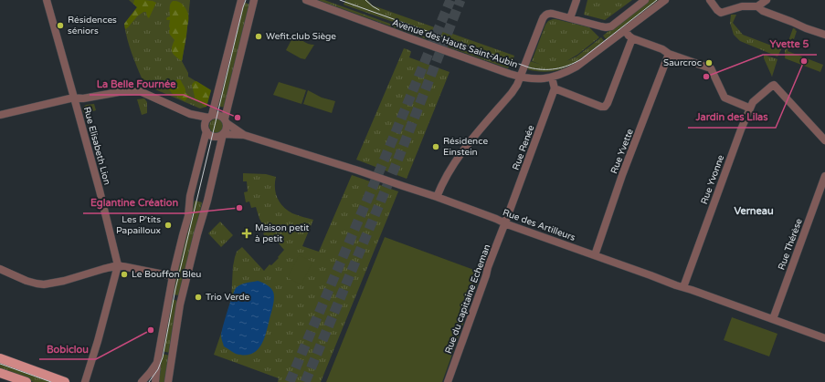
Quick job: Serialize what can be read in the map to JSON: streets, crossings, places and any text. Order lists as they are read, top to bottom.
{
  "streets": {
    "street": [
      "Avenue des Hauts Saint-Aubin",
      "Rue Elisabeth Lion",
      "Rue Renée",
      "Rue Yvette",
      "Rue Yvonne",
      "Rue des Artilleurs",
      "Rue Thérèse",
      "Rue du capitaine Echeman"
    ]
  },
  "crossings": [
    ["Rue Renée", "Rue des Artilleurs"],
    ["Rue Renée", "Rue du capitaine Echeman"],
    ["Rue Yvette", "Rue des Artilleurs"],
    ["Rue Yvonne", "Rue des Artilleurs"],
    ["Rue des Artilleurs", "Rue Thérèse"],
    ["Rue des Artilleurs", "Rue du capitaine Echeman"]
  ],
  "districts": ["Verneau"],
  "places": {
    "other": [
      "Résidences séniors",
      "Wefit.club Siège",
      "Jardin des Lilas",
      "Saurcroc",
      "Yvette 5",
      "La Belle Fournée",
      "Résidence Einstein",
      "Eglantine Création",
      "Les P'tits Papailloux",
      "Le Bouffon Bleu",
      "Trio Verde",
      "Bobiclou"
    ],
    "health": ["Maison petit à petit"]
  }
}
